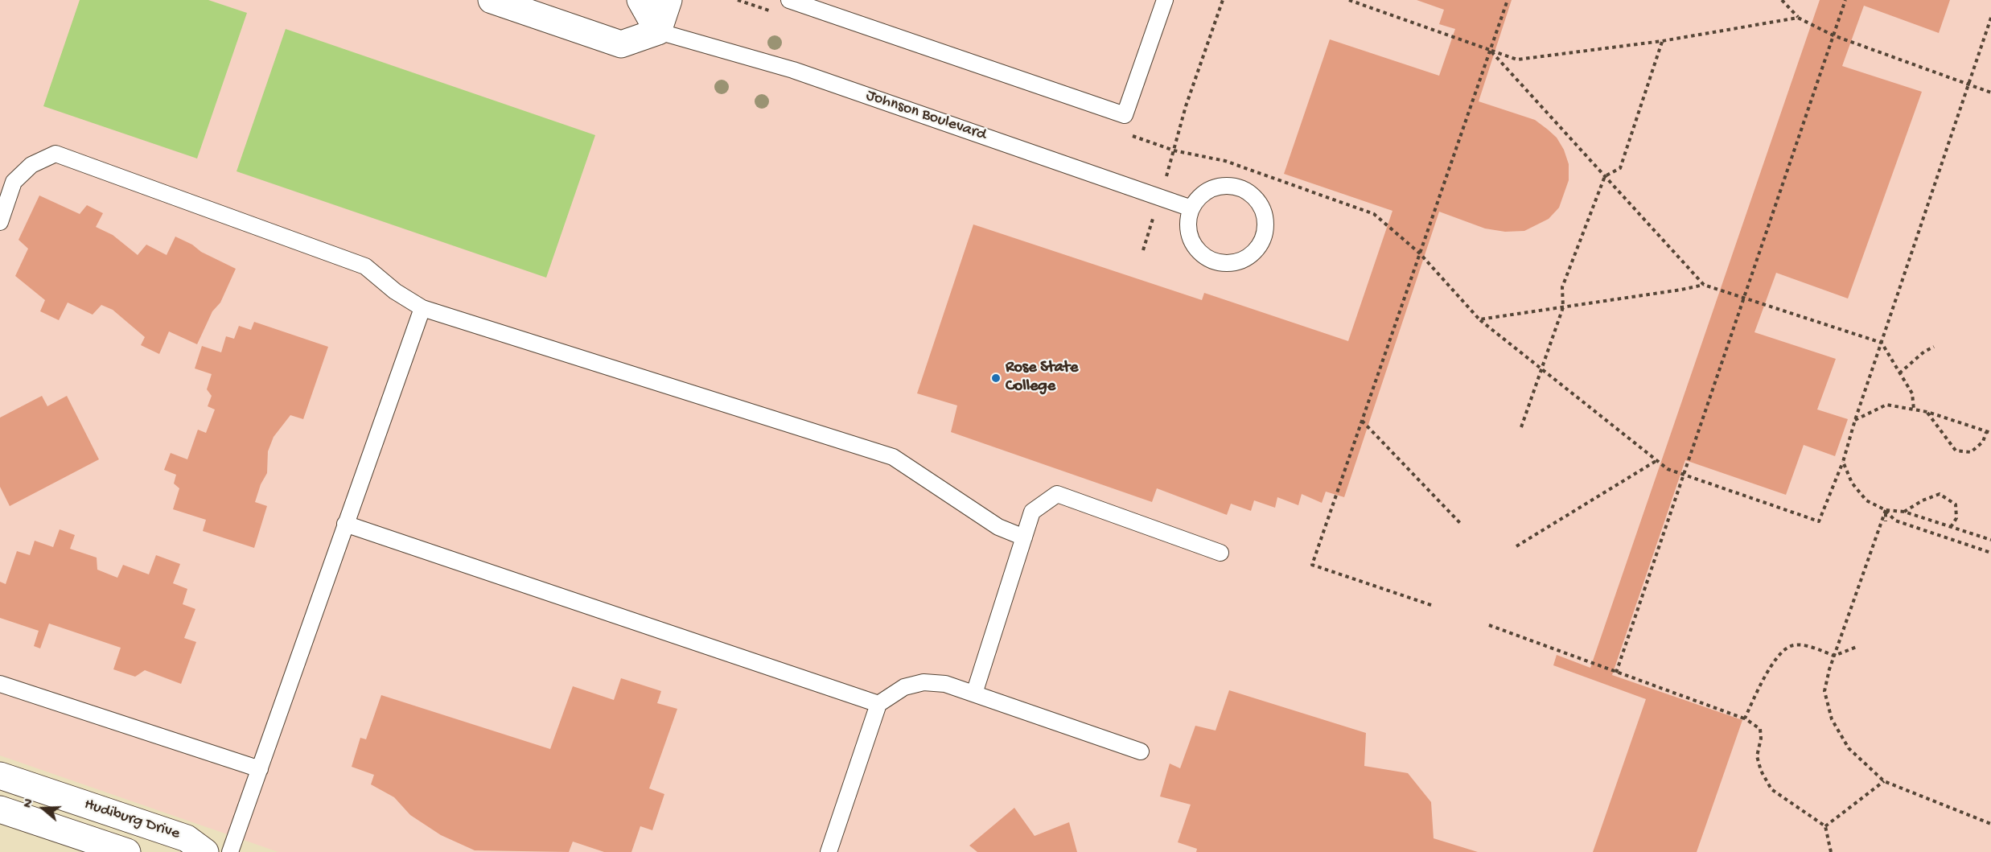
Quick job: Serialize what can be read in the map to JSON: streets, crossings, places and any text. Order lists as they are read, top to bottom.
{
  "streets": {
    "street": ["Hudiburg Drive"],
    "lane": ["Johnson Boulevard"]
  },
  "places": ["Rose State College"],
  "north": "left"
}
